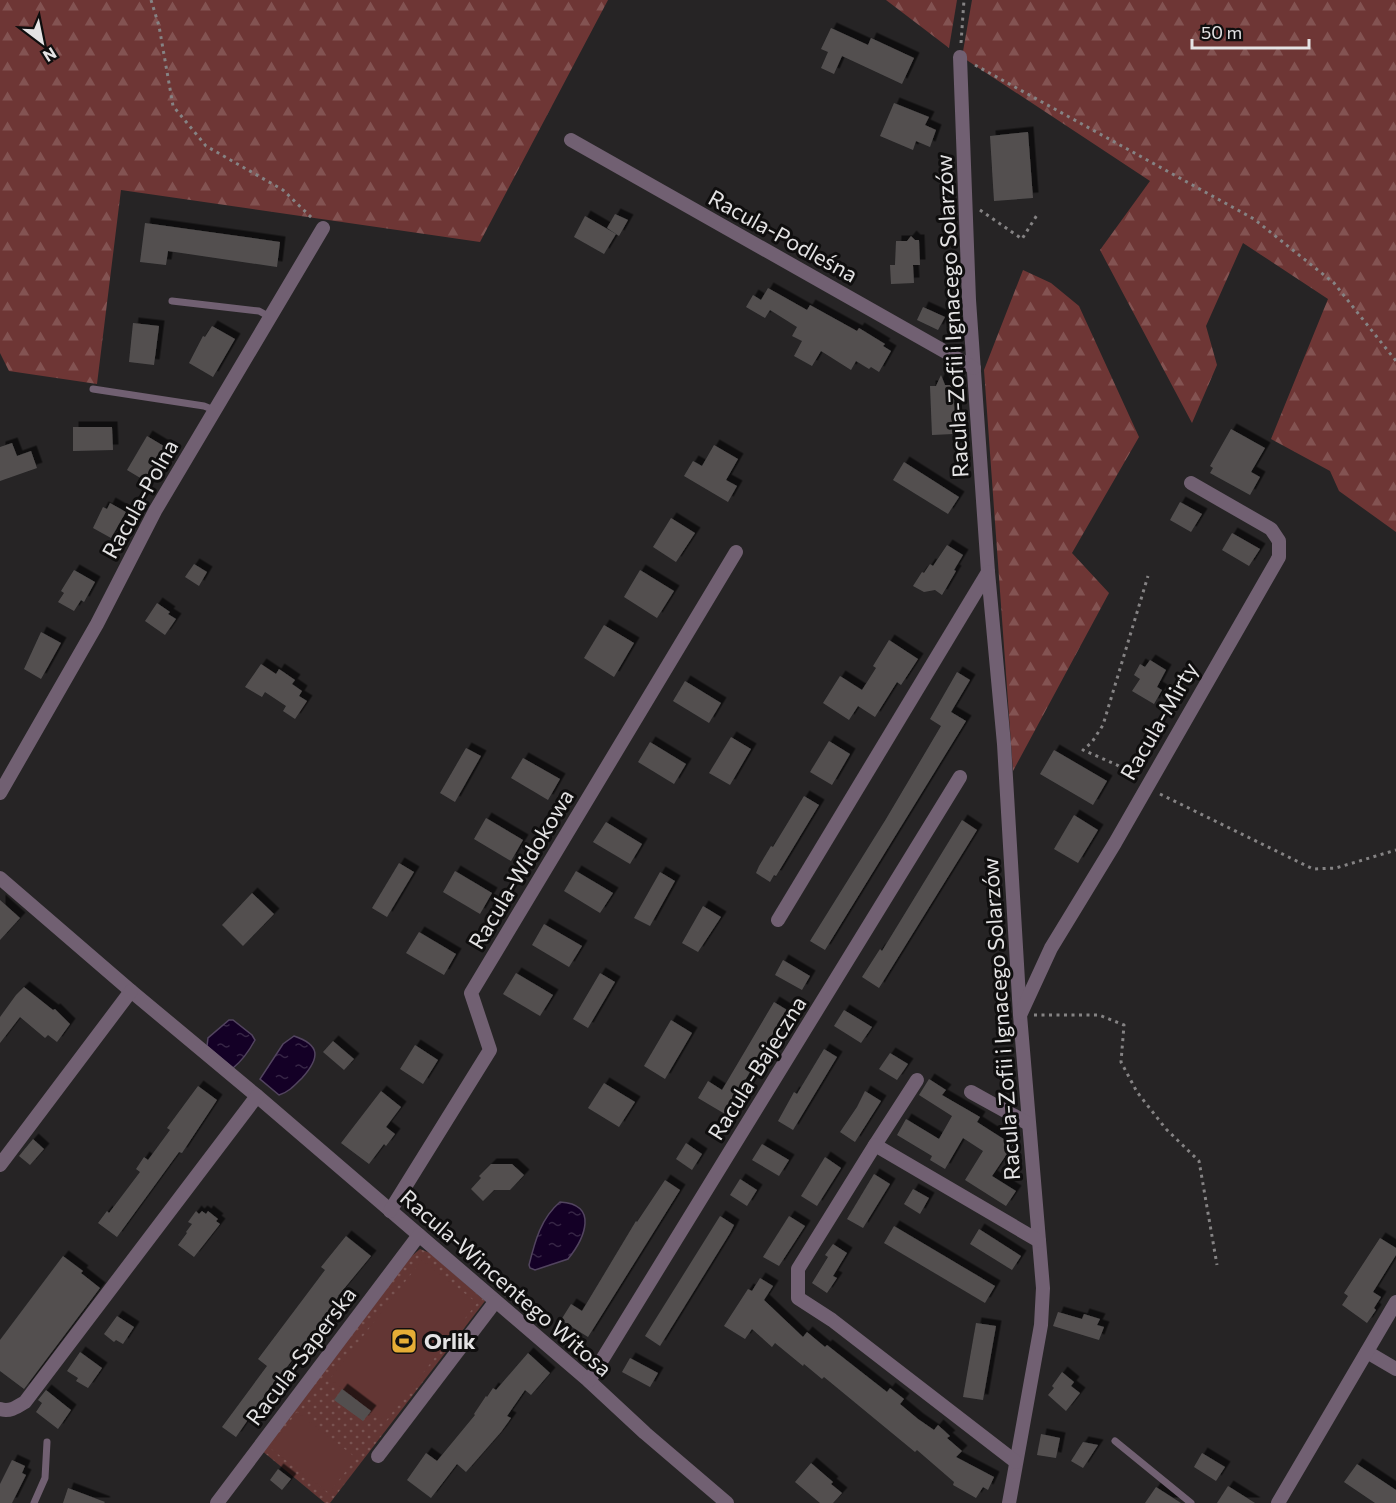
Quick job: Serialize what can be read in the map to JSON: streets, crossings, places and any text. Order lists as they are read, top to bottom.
{
  "streets": {
    "street": [
      "Racula-Podleśna",
      "Racula-Zofii i Ignacego Solarzów",
      "Racula-Polna",
      "Racula-Mirty",
      "Racula-Widokowa",
      "Racula-Bajeczna",
      "Racula-Wincentego Witosa",
      "Racula-Saperska"
    ]
  },
  "crossings": [
    ["Racula-Podleśna", "Racula-Zofii i Ignacego Solarzów"],
    ["Racula-Zofii i Ignacego Solarzów", "Racula-Mirty"],
    ["Racula-Widokowa", "Racula-Wincentego Witosa"],
    ["Racula-Bajeczna", "Racula-Wincentego Witosa"],
    ["Racula-Wincentego Witosa", "Racula-Saperska"]
  ],
  "places": {
    "sports": ["Orlik"]
  },
  "scale_bar": "50 m",
  "north": "bottom right"
}
